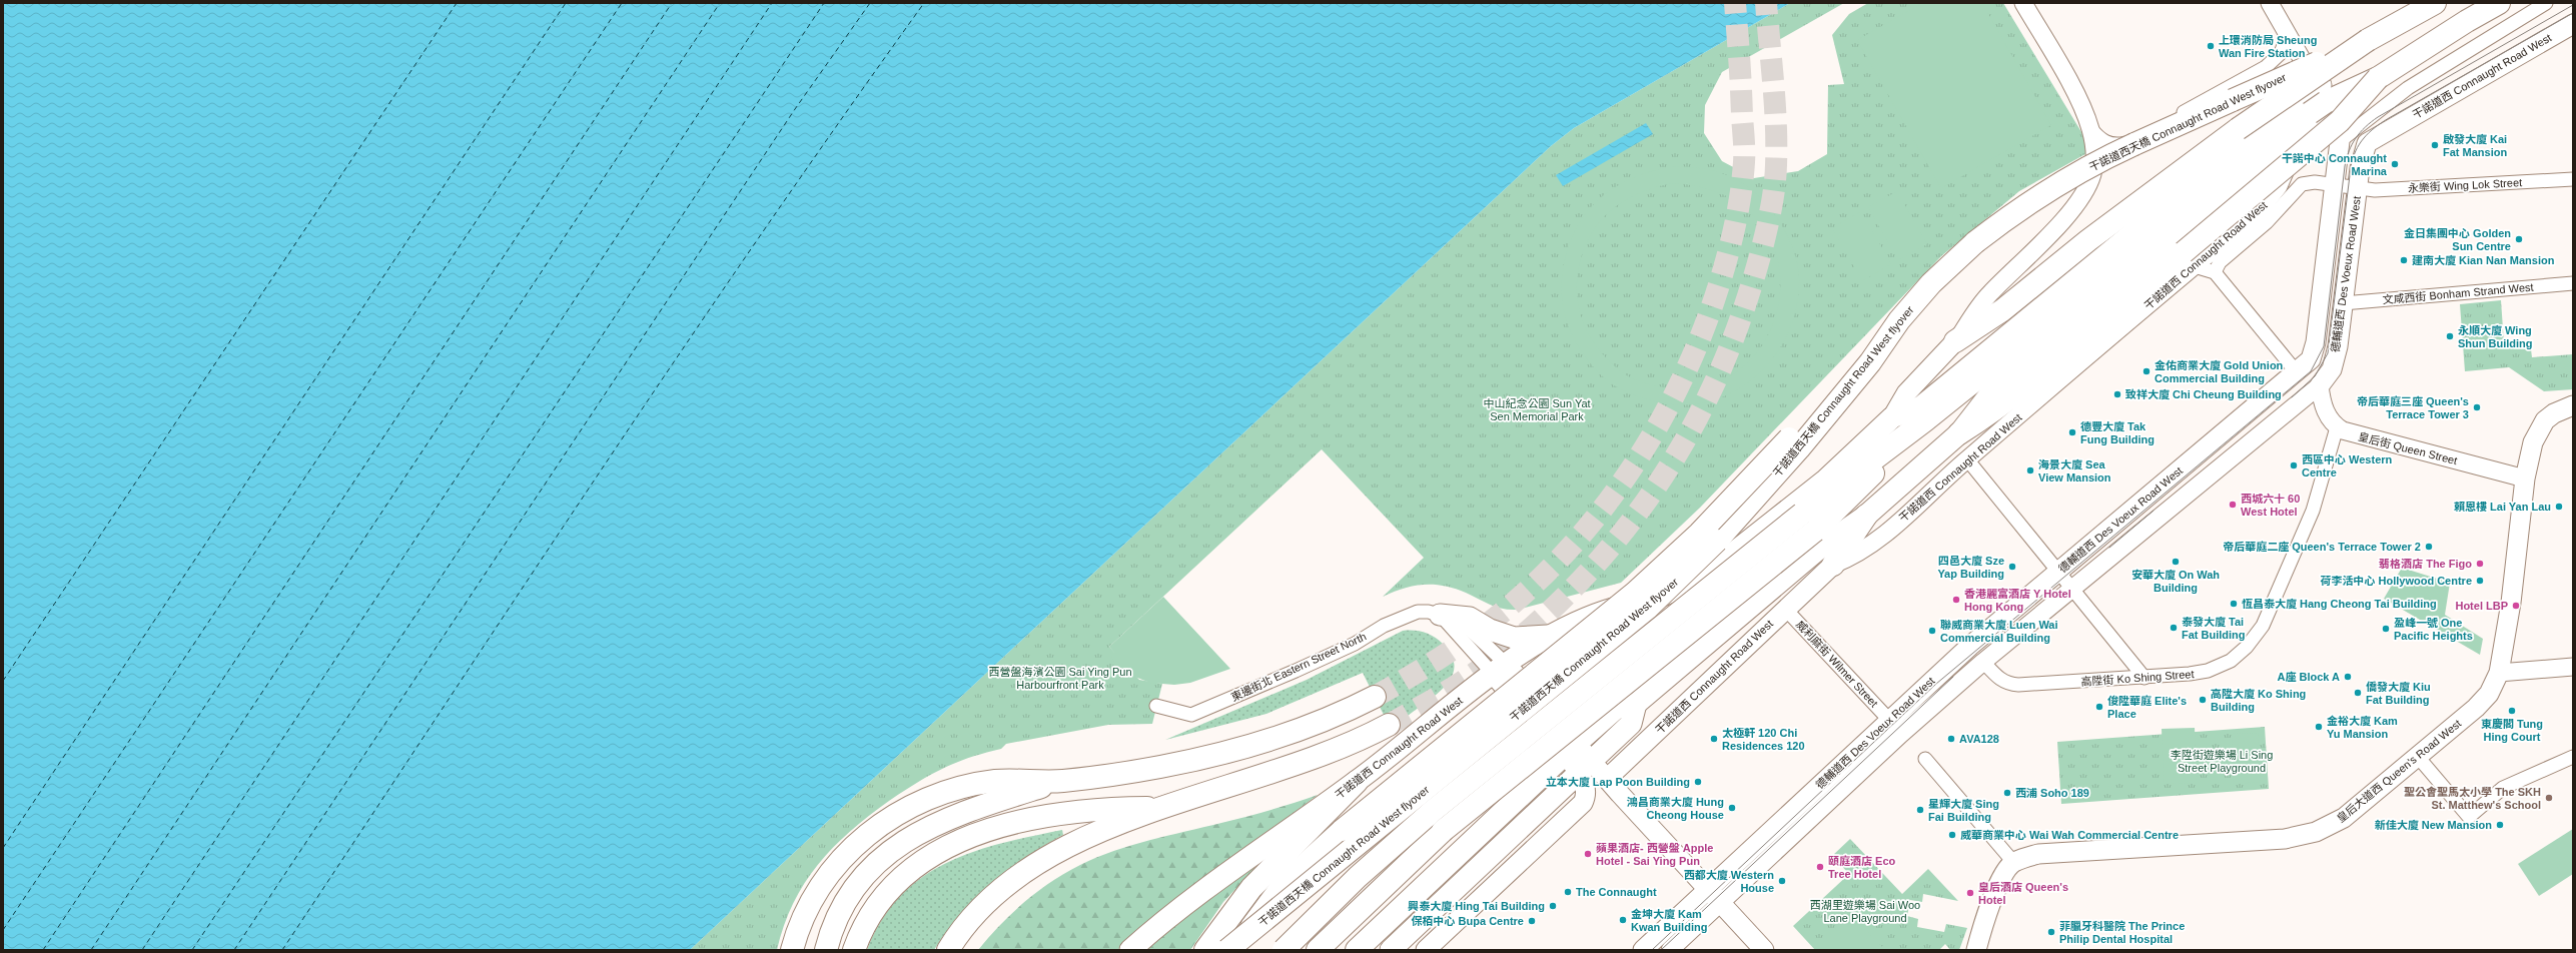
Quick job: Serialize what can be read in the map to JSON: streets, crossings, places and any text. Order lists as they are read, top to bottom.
{
  "streets": {
    "highway": ["干諾道西天橋 Connaught Road West flyover"],
    "main road": [
      "干諾道西 Connaught Road West",
      "德輔道西 Des Voeux Road West",
      "東邊街北 Eastern Street North",
      "皇后大道西 Queen's Road West"
    ],
    "street": [
      "永樂街 Wing Lok Street",
      "文咸西街 Bonham Strand West",
      "皇后街 Queen Street",
      "威利麻街 Wilmer Street",
      "高陞街 Ko Shing Street"
    ]
  },
  "crossings": [
    ["干諾道西 Connaught Road West", "永樂街 Wing Lok Street"],
    ["干諾道西 Connaught Road West", "德輔道西 Des Voeux Road West"],
    ["干諾道西 Connaught Road West", "威利麻街 Wilmer Street"],
    ["干諾道西 Connaught Road West", "東邊街北 Eastern Street North"],
    ["永樂街 Wing Lok Street", "德輔道西 Des Voeux Road West"],
    ["德輔道西 Des Voeux Road West", "文咸西街 Bonham Strand West"],
    ["德輔道西 Des Voeux Road West", "威利麻街 Wilmer Street"],
    ["德輔道西 Des Voeux Road West", "高陞街 Ko Shing Street"],
    ["皇后街 Queen Street", "高陞街 Ko Shing Street"],
    ["皇后街 Queen Street", "皇后大道西 Queen's Road West"]
  ],
  "parks": [
    "中山紀念公園 Sun Yat Sen Memorial Park",
    "西營盤海濱公園 Sai Ying Pun Harbourfront Park",
    "李陞街遊樂場 Li Sing Street Playground",
    "西湖里遊樂場 Sai Woo Lane Playground"
  ],
  "places": [
    "上環消防局 Sheung Wan Fire Station",
    "啟發大廈 Kai Fat Mansion",
    "干諾中心 Connaught Marina",
    "金日集團中心 Golden Sun Centre",
    "建南大廈 Kian Nan Mansion",
    "永順大廈 Wing Shun Building",
    "金佑商業大廈 Gold Union Commercial Building",
    "致祥大廈 Chi Cheung Building",
    "帝后華庭三座 Queen's Terrace Tower 3",
    "德豐大廈 Tak Fung Building",
    "西區中心 Western Centre",
    "海景大廈 Sea View Mansion",
    "西城六十 60 West Hotel",
    "賴恩樓 Lai Yan Lau",
    "帝后華庭二座 Queen's Terrace Tower 2",
    "安華大廈 On Wah Building",
    "翡格酒店 The Figo",
    "四邑大廈 Sze Yap Building",
    "荷李活中心 Hollywood Centre",
    "香港麗富酒店 Y Hotel Hong Kong",
    "恆昌泰大廈 Hang Cheong Tai Building",
    "Hotel LBP",
    "泰發大廈 Tai Fat Building",
    "盈峰一號 One Pacific Heights",
    "聯威商業大廈 Luen Wai Commercial Building",
    "A座 Block A",
    "僑發大廈 Kiu Fat Building",
    "高陞大廈 Ko Shing Building",
    "俊陞華庭 Elite's Place",
    "東慶閣 Tung Hing Court",
    "金裕大廈 Kam Yu Mansion",
    "太極軒 120 Chi Residences 120",
    "AVA128",
    "立本大廈 Lap Poon Building",
    "西浦 Soho 189",
    "聖公會聖馬太小學 The SKH St. Matthew's School",
    "鴻昌商業大廈 Hung Cheong House",
    "星輝大廈 Sing Fai Building",
    "新佳大廈 New Mansion",
    "威華商業中心 Wai Wah Commercial Centre",
    "蘋果酒店- 西營盤 Apple Hotel - Sai Ying Pun",
    "頤庭酒店 Eco Tree Hotel",
    "西都大廈 Western House",
    "The Connaught",
    "皇后酒店 Queen's Hotel",
    "興泰大廈 Hing Tai Building",
    "金坤大廈 Kam Kwan Building",
    "保栢中心 Bupa Centre",
    "菲臘牙科醫院 The Prince Philip Dental Hospital"
  ]
}
